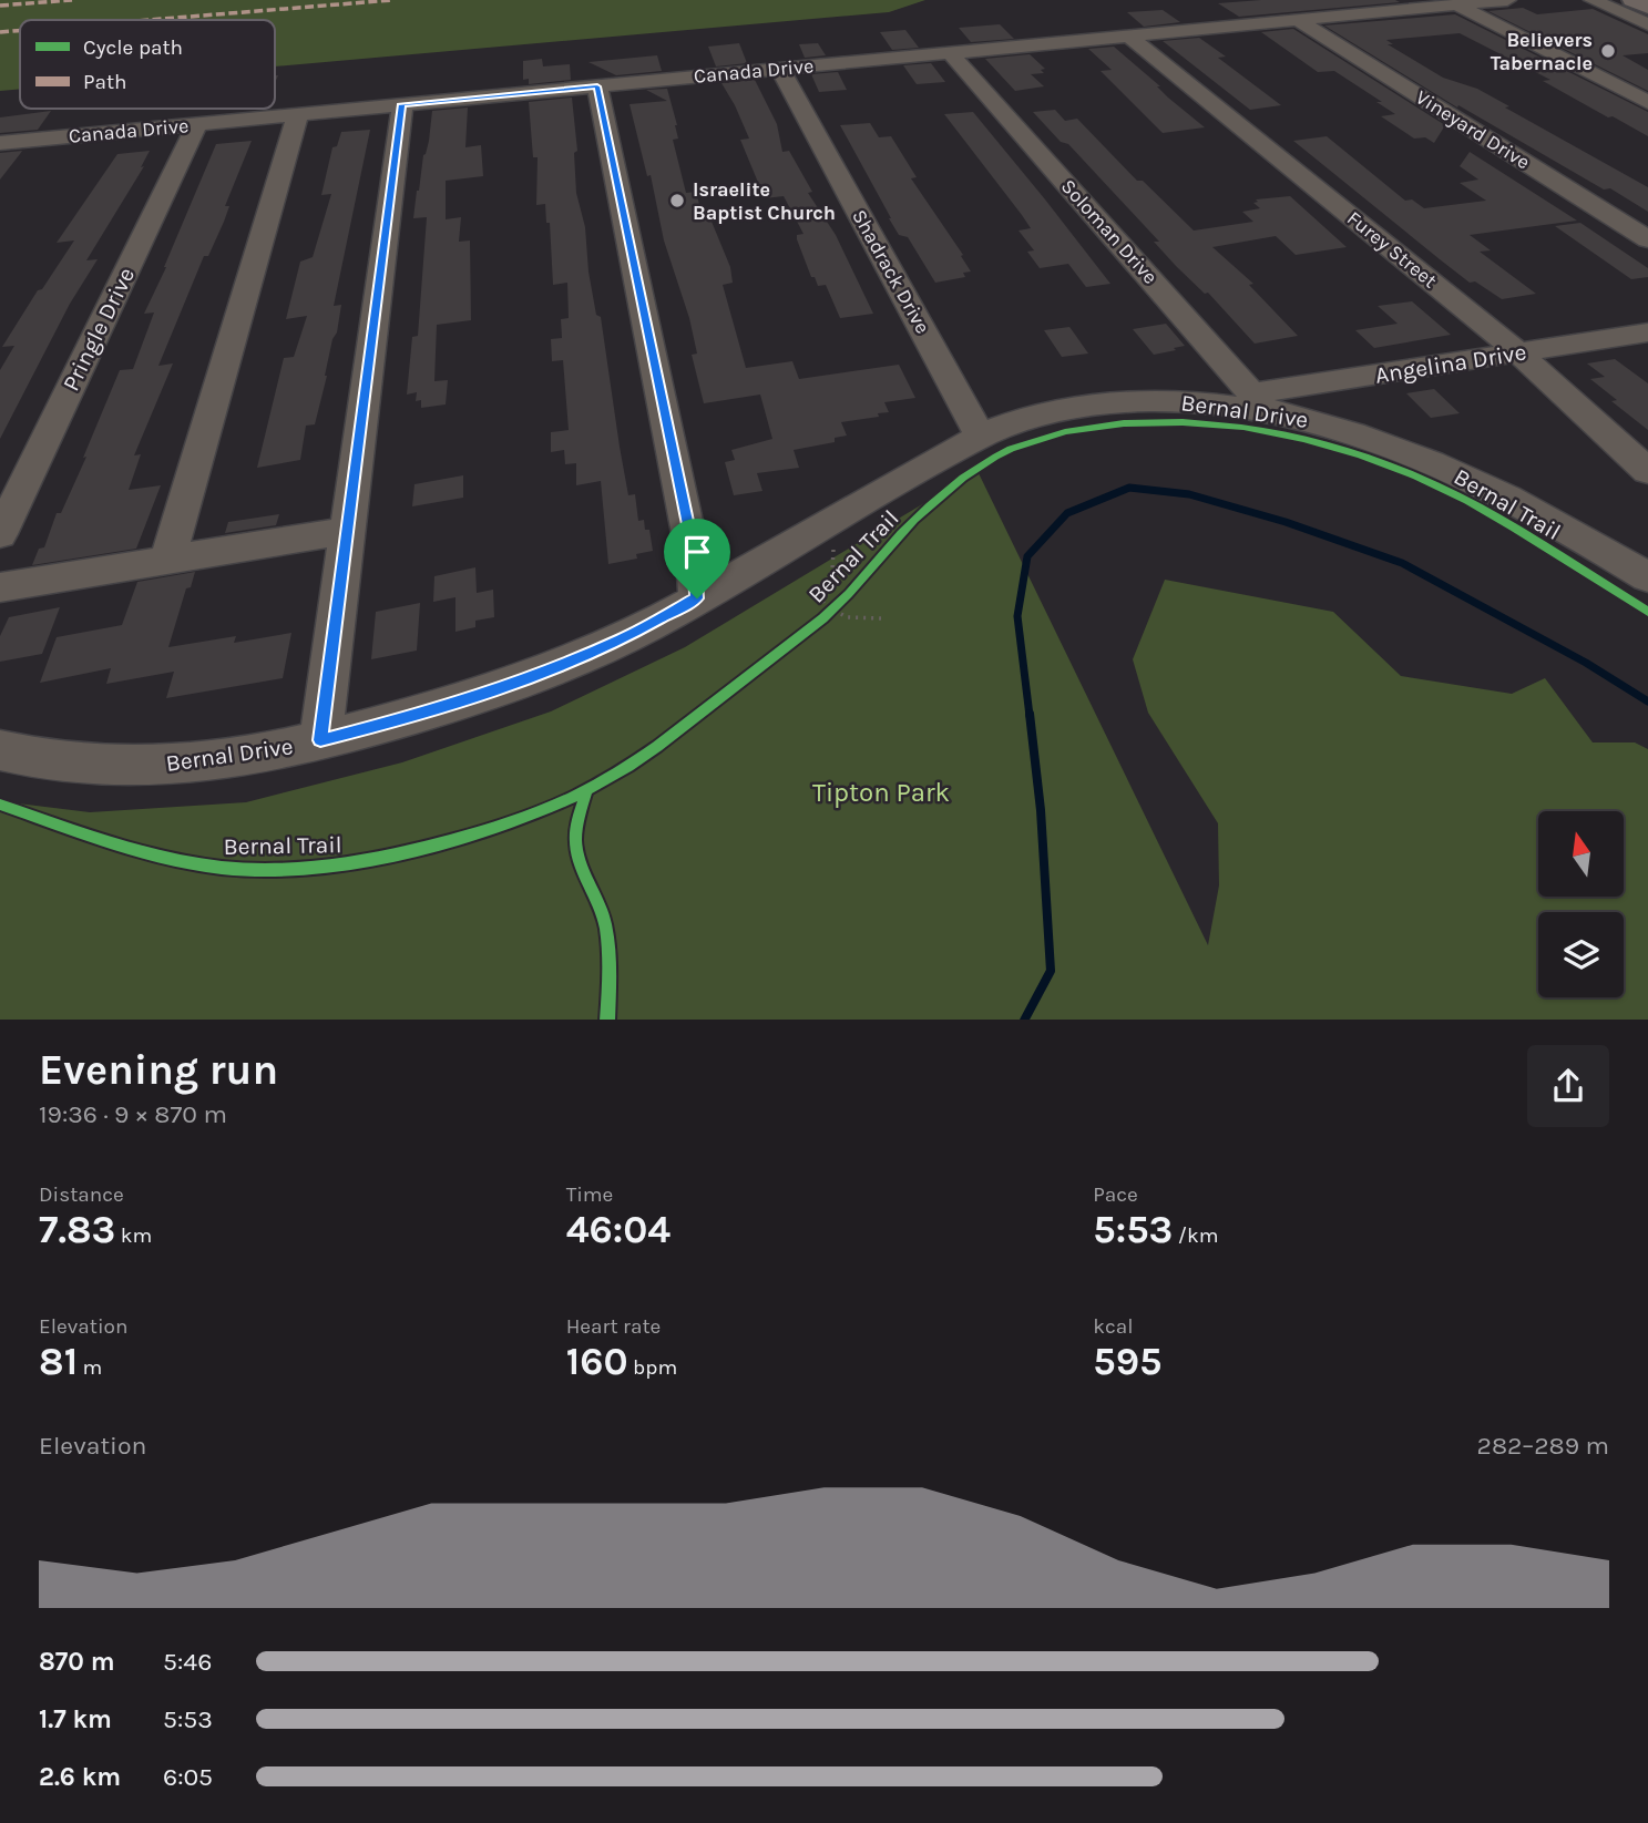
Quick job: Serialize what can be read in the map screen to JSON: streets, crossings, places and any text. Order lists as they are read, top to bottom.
{
  "streets": {
    "street": [
      "Canada Drive",
      "Vineyard Drive",
      "Soloman Drive",
      "Furey Street",
      "Shadrack Drive",
      "Pringle Drive",
      "Angelina Drive",
      "Bernal Drive"
    ],
    "cycle path": ["Bernal Trail"]
  },
  "crossings": [
    ["Canada Drive", "Vineyard Drive"],
    ["Canada Drive", "Soloman Drive"],
    ["Canada Drive", "Furey Street"],
    ["Canada Drive", "Shadrack Drive"],
    ["Canada Drive", "Pringle Drive"],
    ["Soloman Drive", "Angelina Drive"],
    ["Soloman Drive", "Bernal Drive"],
    ["Furey Street", "Angelina Drive"],
    ["Shadrack Drive", "Bernal Drive"],
    ["Angelina Drive", "Bernal Drive"]
  ],
  "parks": ["Tipton Park"],
  "places": ["Believers Tabernacle", "Israelite Baptist Church"],
  "legend": ["Cycle path", "Path"],
  "north": "top",
  "page": {
    "heading": ["Evening run", "19:36 · 9 × 870 m"],
    "stats": [
      ["Distance", "7.83 km"],
      ["Time", "46:04"],
      ["Pace", "5:53 /km"],
      ["Elevation", "81 m"],
      ["Heart rate", "160 bpm"],
      ["kcal", "595"]
    ],
    "chart": ["Elevation", "282–289 m"],
    "list": [
      {
        "name": "870 m",
        "note": "5:46"
      },
      {
        "name": "1.7 km",
        "note": "5:53"
      },
      {
        "name": "2.6 km",
        "note": "6:05"
      }
    ]
  }
}
